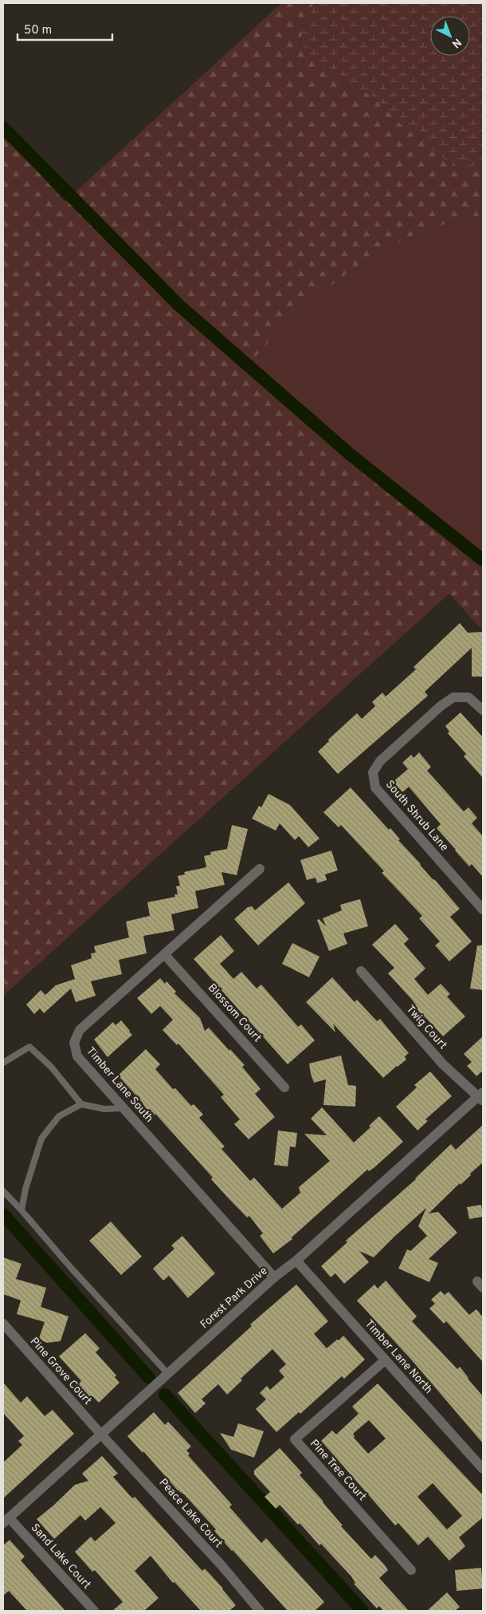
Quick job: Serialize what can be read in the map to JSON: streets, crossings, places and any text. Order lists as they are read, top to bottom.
{
  "streets": {
    "street": [
      "South Shrub Lane",
      "Blossom Court",
      "Twig Court",
      "Timber Lane South",
      "Forest Park Drive",
      "Timber Lane North",
      "Pine Grove Court",
      "Pine Tree Court",
      "Peace Lake Court",
      "Sand Lake Court"
    ]
  },
  "crossings": [
    ["Blossom Court", "Timber Lane South"],
    ["Twig Court", "Forest Park Drive"],
    ["Timber Lane South", "Forest Park Drive"],
    ["Forest Park Drive", "Timber Lane North"],
    ["Forest Park Drive", "Pine Grove Court"],
    ["Forest Park Drive", "Peace Lake Court"],
    ["Forest Park Drive", "Sand Lake Court"],
    ["Timber Lane North", "Pine Tree Court"],
    ["Pine Grove Court", "Peace Lake Court"]
  ],
  "scale_bar": "50 m",
  "north": "bottom right"
}
